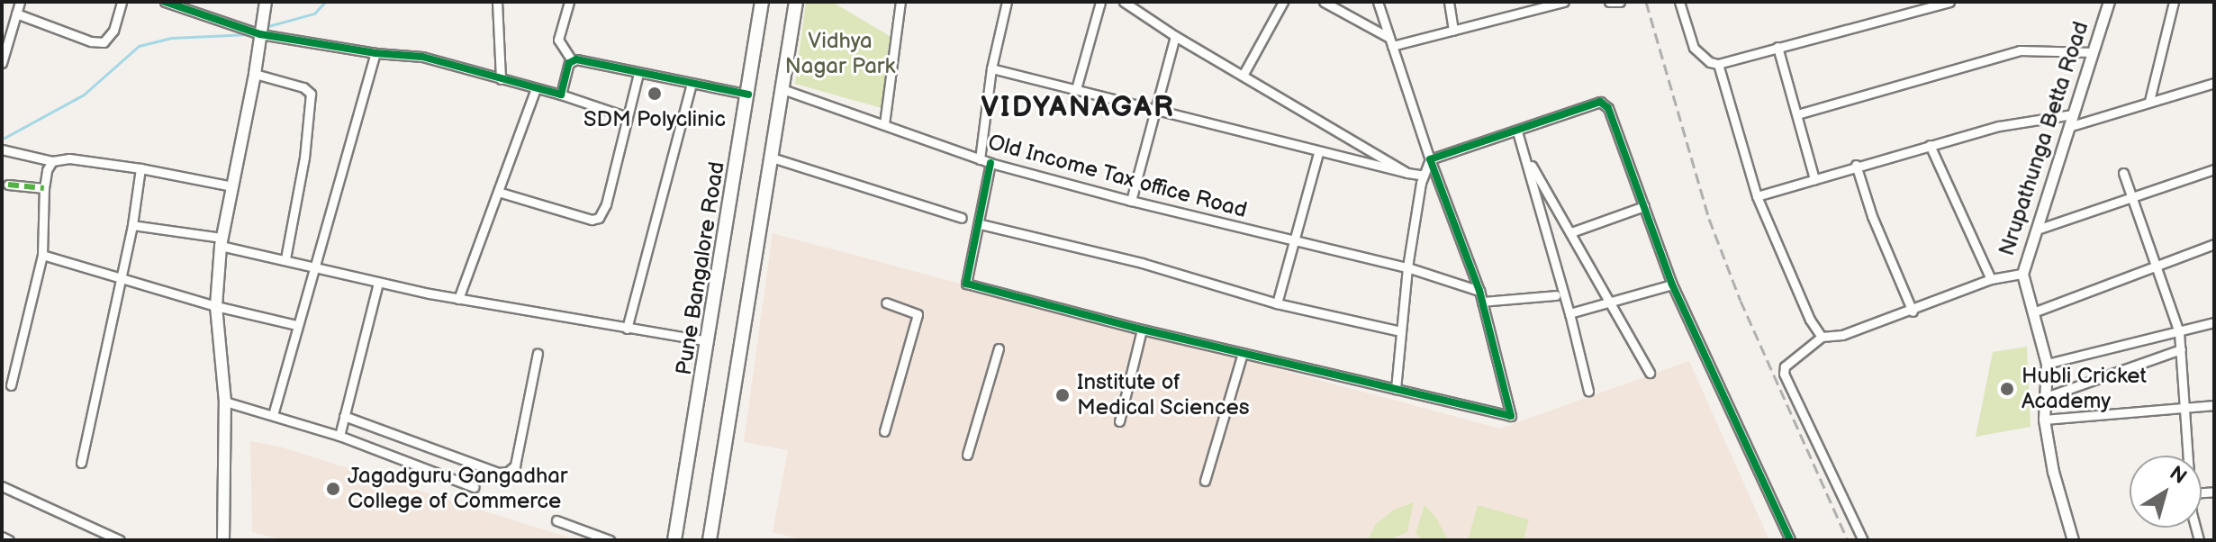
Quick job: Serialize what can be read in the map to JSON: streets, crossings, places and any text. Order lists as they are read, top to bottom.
{
  "streets": {
    "main road": ["Pune Bangalore Road"],
    "street": ["Nrupathunga Betta Road", "Old Income Tax office Road"]
  },
  "districts": ["VIDYANAGAR"],
  "parks": ["Vidhya Nagar Park"],
  "places": [
    "SDM Polyclinic",
    "Hubli Cricket Academy",
    "Institute of Medical Sciences",
    "Jagadguru Gangadhar College of Commerce"
  ],
  "north": "top right"
}
